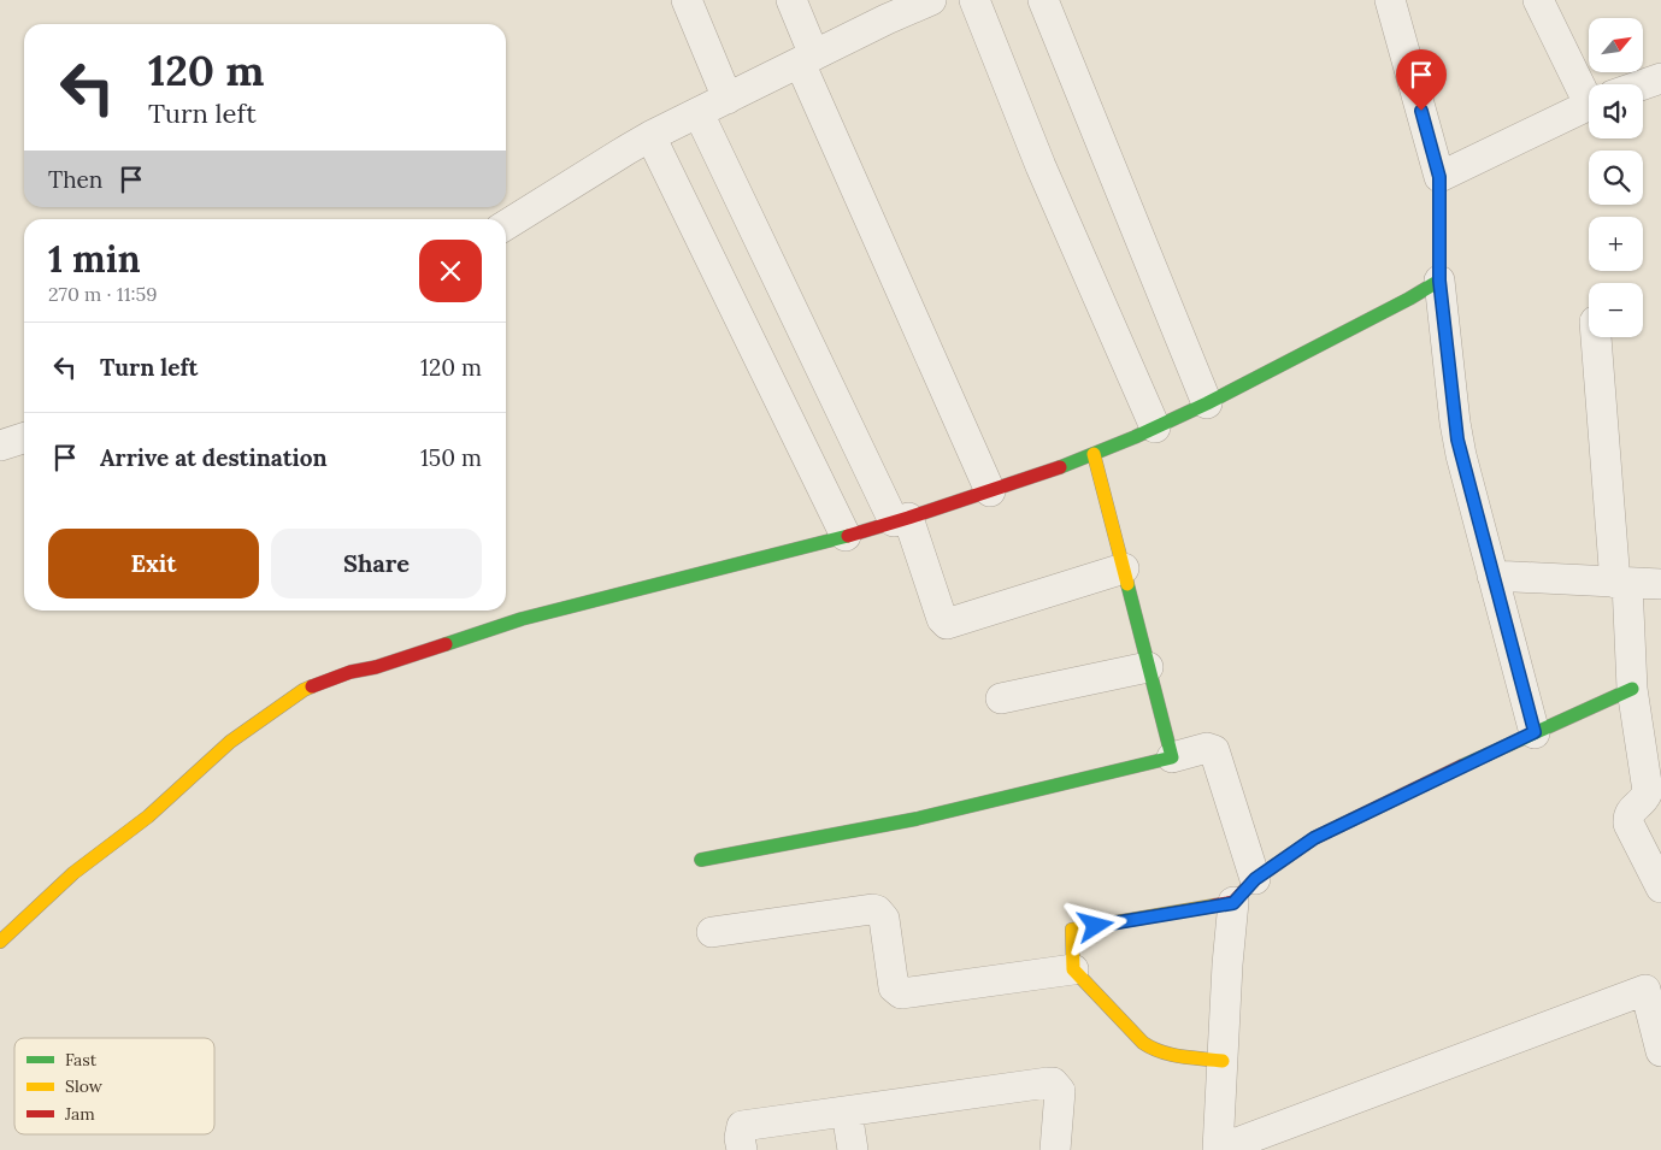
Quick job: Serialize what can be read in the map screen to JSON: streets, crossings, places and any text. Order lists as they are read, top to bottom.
{
  "legend": ["Fast", "Slow", "Jam"],
  "north": "top right",
  "page": {
    "map_buttons": ["+", "−"],
    "turn": ["120 m", "Turn left"],
    "then": "Then",
    "heading": ["1 min", "270 m · 11:59"],
    "list": [
      {
        "name": "Turn left",
        "value": "120 m"
      },
      {
        "name": "Arrive at destination",
        "value": "150 m"
      }
    ],
    "buttons": ["Exit", "Share"]
  }
}
